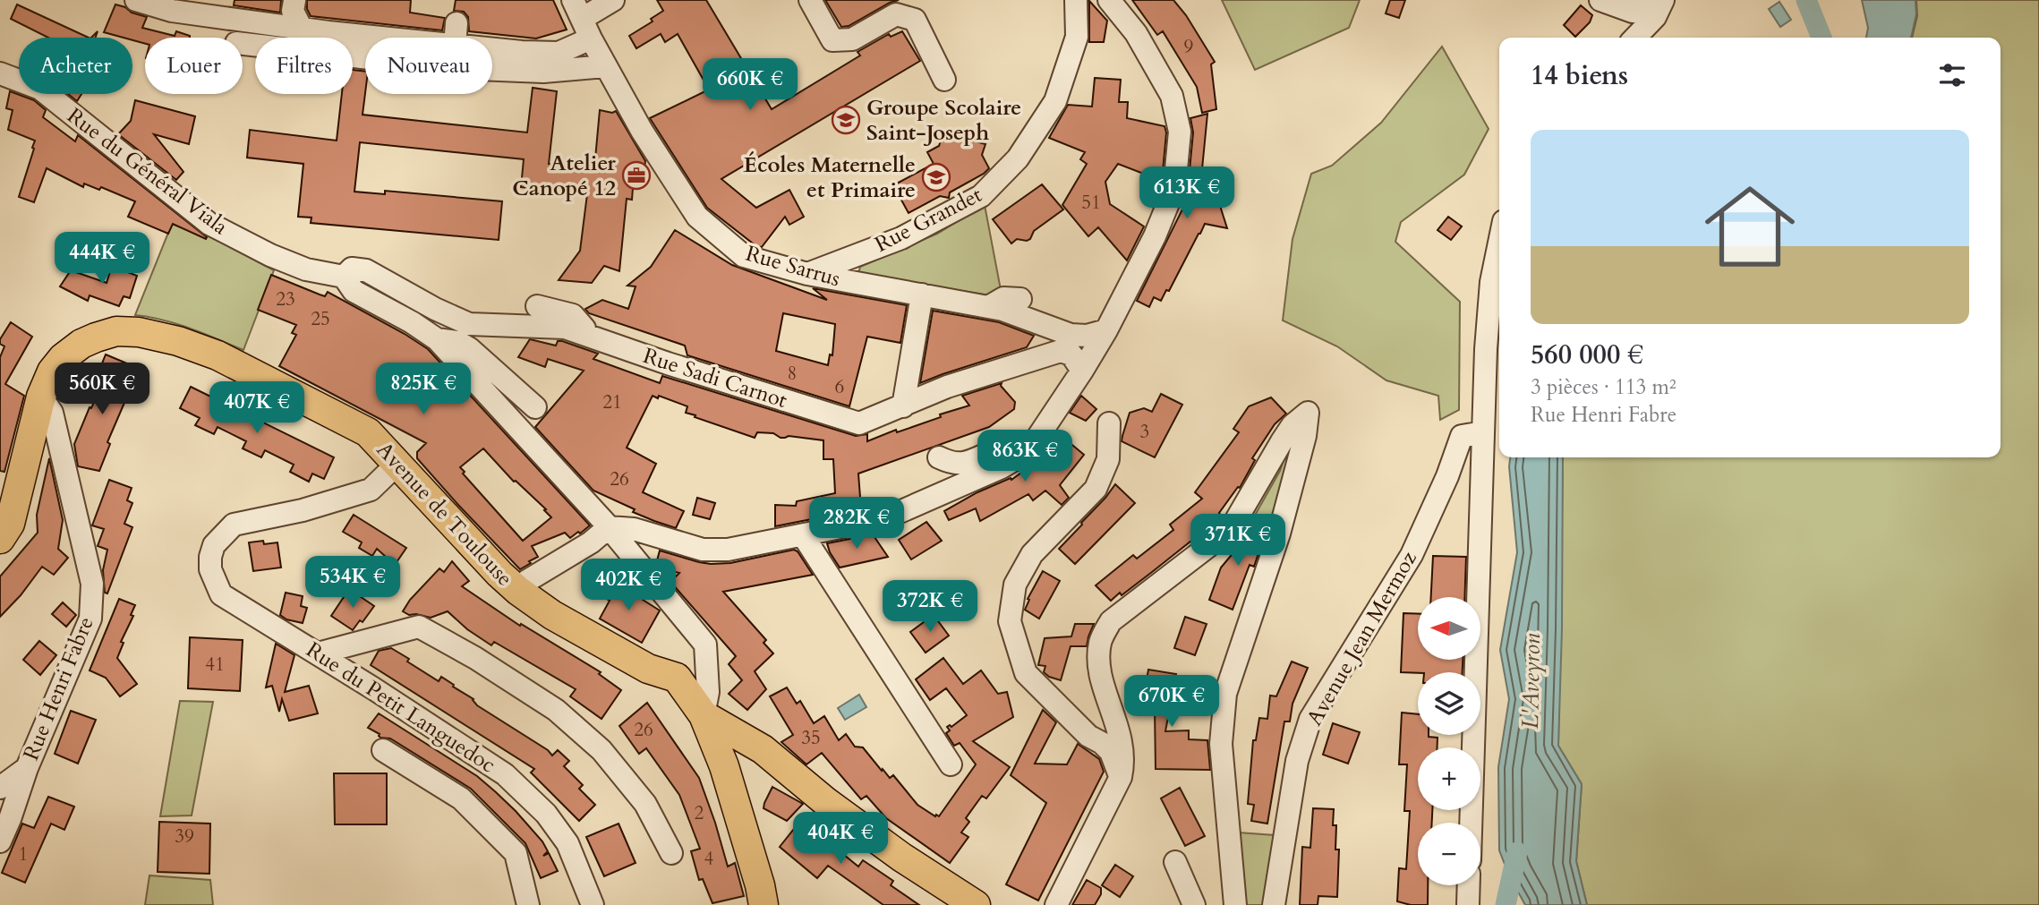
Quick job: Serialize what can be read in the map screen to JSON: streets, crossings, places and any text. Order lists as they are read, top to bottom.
{
  "streets": {
    "main road": ["Avenue de Toulouse"],
    "street": [
      "Rue du Général Viala",
      "Rue Grandet",
      "Rue Sarrus",
      "Rue Sadi Carnot",
      "Avenue Jean Mermoz",
      "Rue Henri Fabre",
      "Rue du Petit Languedoc"
    ]
  },
  "crossings": [
    ["Rue du Général Viala", "Rue Sadi Carnot"],
    ["Rue Grandet", "Rue Sarrus"],
    ["Rue Sarrus", "Rue Sadi Carnot"],
    ["Avenue de Toulouse", "Rue Henri Fabre"],
    ["Avenue de Toulouse", "Rue du Petit Languedoc"]
  ],
  "water": ["L'Aveyron"],
  "places": {
    "school or university": ["Groupe Scolaire Saint-Joseph", "Écoles Maternelle et Primaire"],
    "office": ["Atelier Canopé 12"]
  },
  "house_numbers": [
    "9",
    "51",
    "23",
    "25",
    "8",
    "6",
    "21",
    "3",
    "26",
    "41",
    "26",
    "35",
    "2",
    "39",
    "1",
    "4"
  ],
  "north": "left",
  "page": {
    "chip": [
      "Acheter",
      "Louer",
      "Filtres",
      "Nouveau"
    ],
    "heading": "14 biens",
    "price": [
      "660K €",
      "613K €",
      "444K €",
      "560K €",
      "825K €",
      "407K €",
      "863K €",
      "282K €",
      "371K €",
      "534K €",
      "402K €",
      "372K €",
      "670K €",
      "404K €"
    ],
    "list": [
      {
        "name": "560 000 €",
        "note": "3 pièces · 113 m² · Rue Henri Fabre"
      }
    ],
    "map_buttons": ["+", "−"]
  }
}
